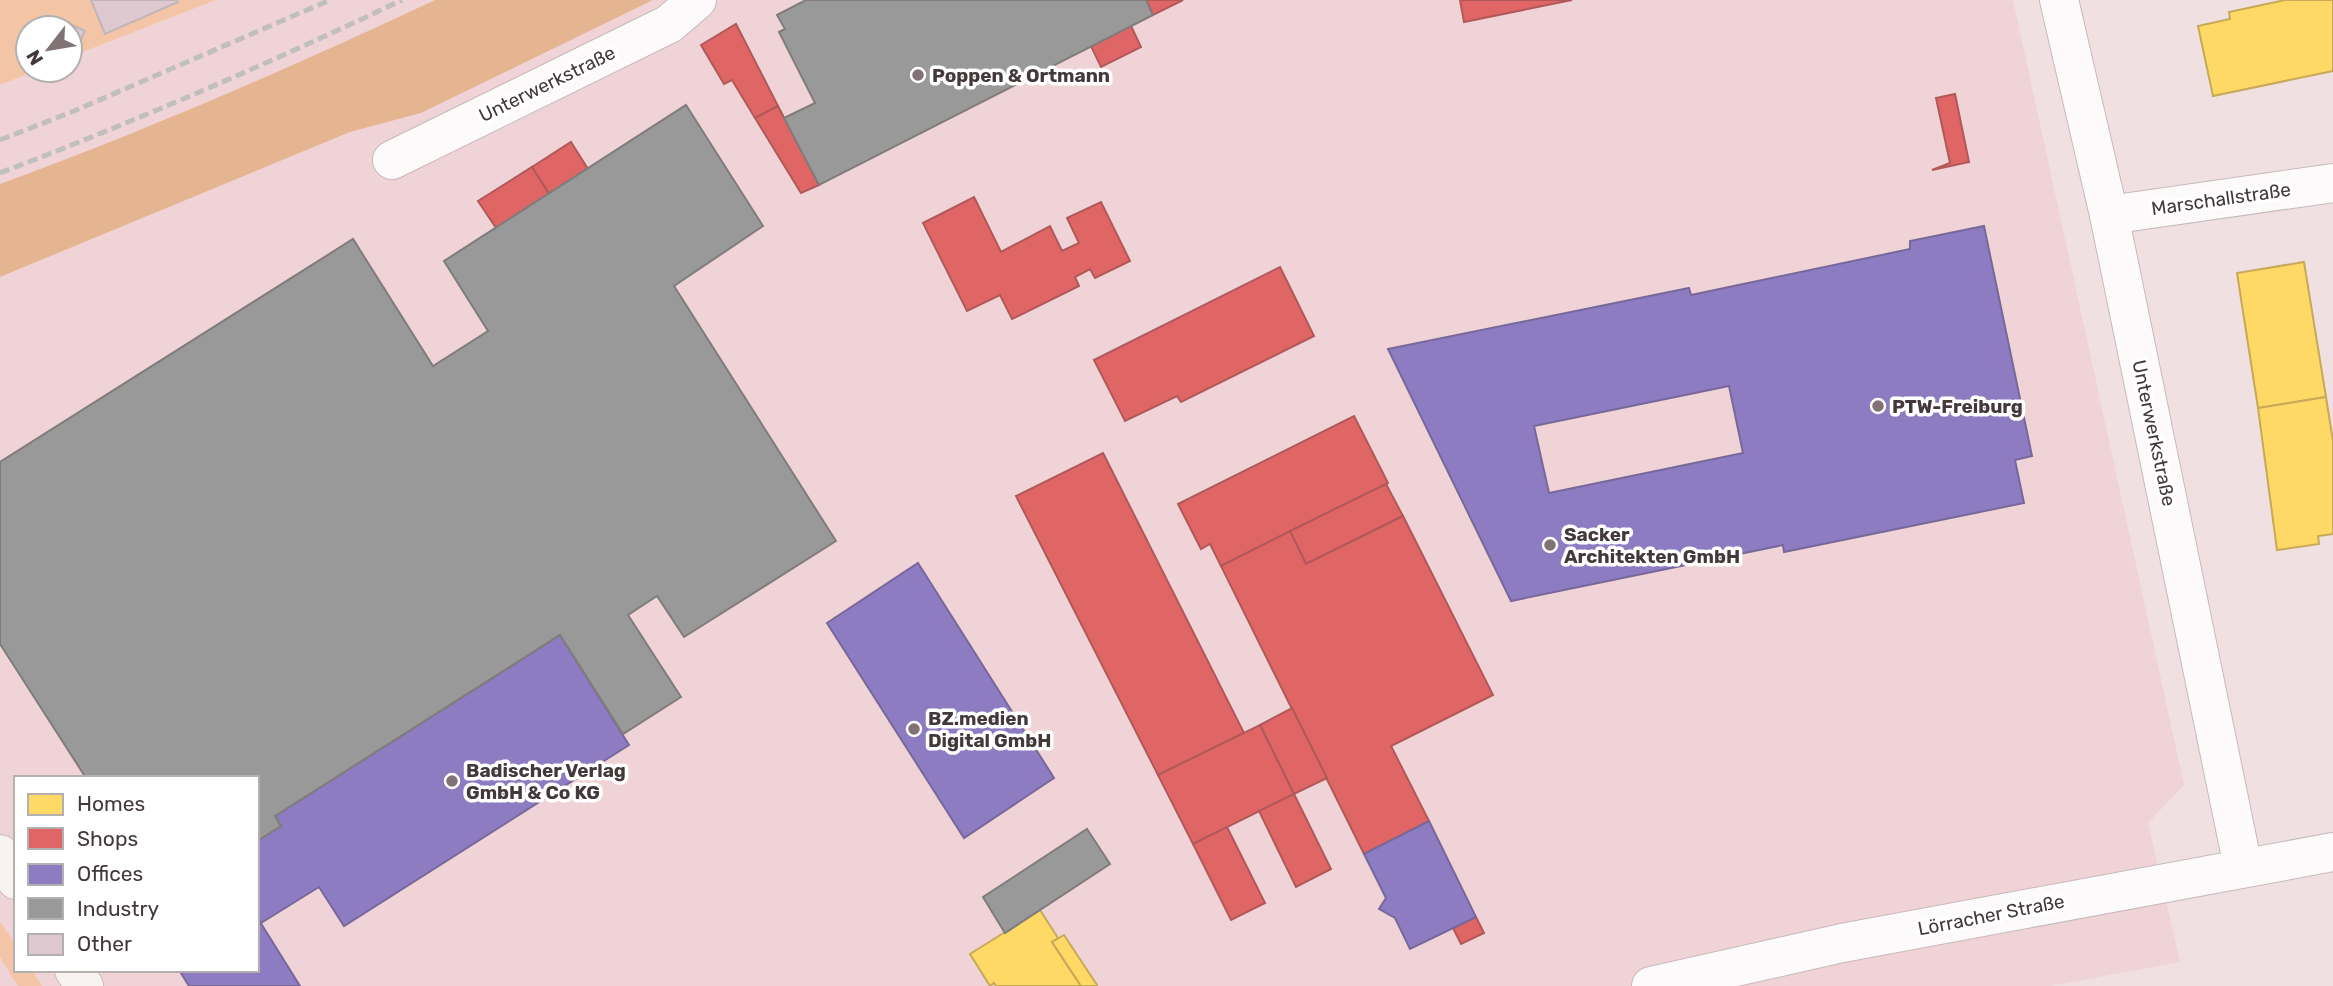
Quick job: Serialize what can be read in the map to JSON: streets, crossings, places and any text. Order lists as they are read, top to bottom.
{
  "streets": {
    "street": ["Unterwerkstraße", "Marschallstraße", "Lörracher Straße"]
  },
  "crossings": [
    ["Unterwerkstraße", "Marschallstraße"],
    ["Unterwerkstraße", "Lörracher Straße"]
  ],
  "places": [
    "Poppen & Ortmann",
    "PTW-Freiburg",
    "Sacker Architekten GmbH",
    "BZ.medien Digital GmbH",
    "Badischer Verlag GmbH & Co KG"
  ],
  "legend": [
    "Homes",
    "Shops",
    "Offices",
    "Industry",
    "Other"
  ],
  "north": "bottom left"
}
